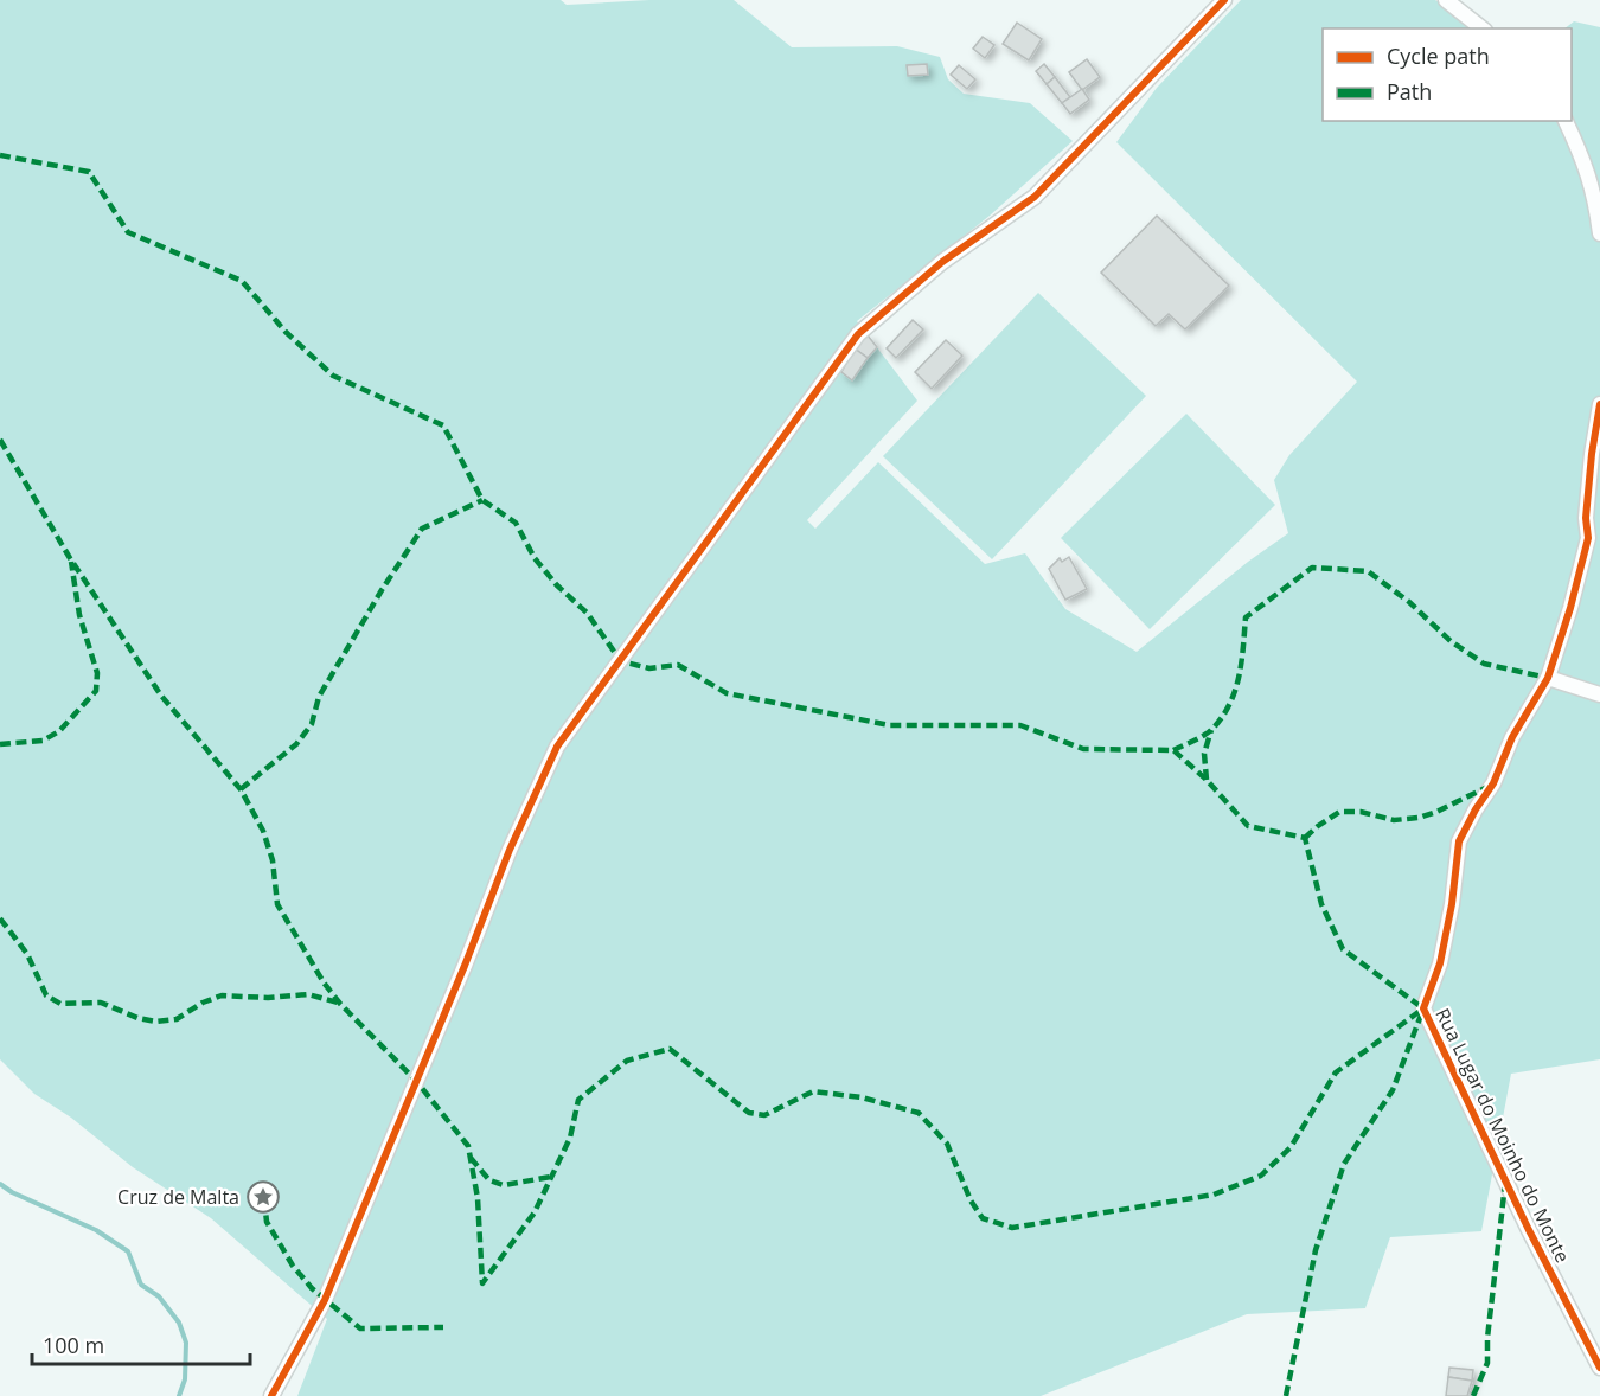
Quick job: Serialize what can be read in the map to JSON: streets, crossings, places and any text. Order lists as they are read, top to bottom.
{
  "streets": {
    "street": ["Rua Lugar do Moinho do Monte"]
  },
  "places": {
    "place": ["Cruz de Malta"]
  },
  "legend": ["Cycle path", "Path"],
  "scale_bar": "100 m"
}
